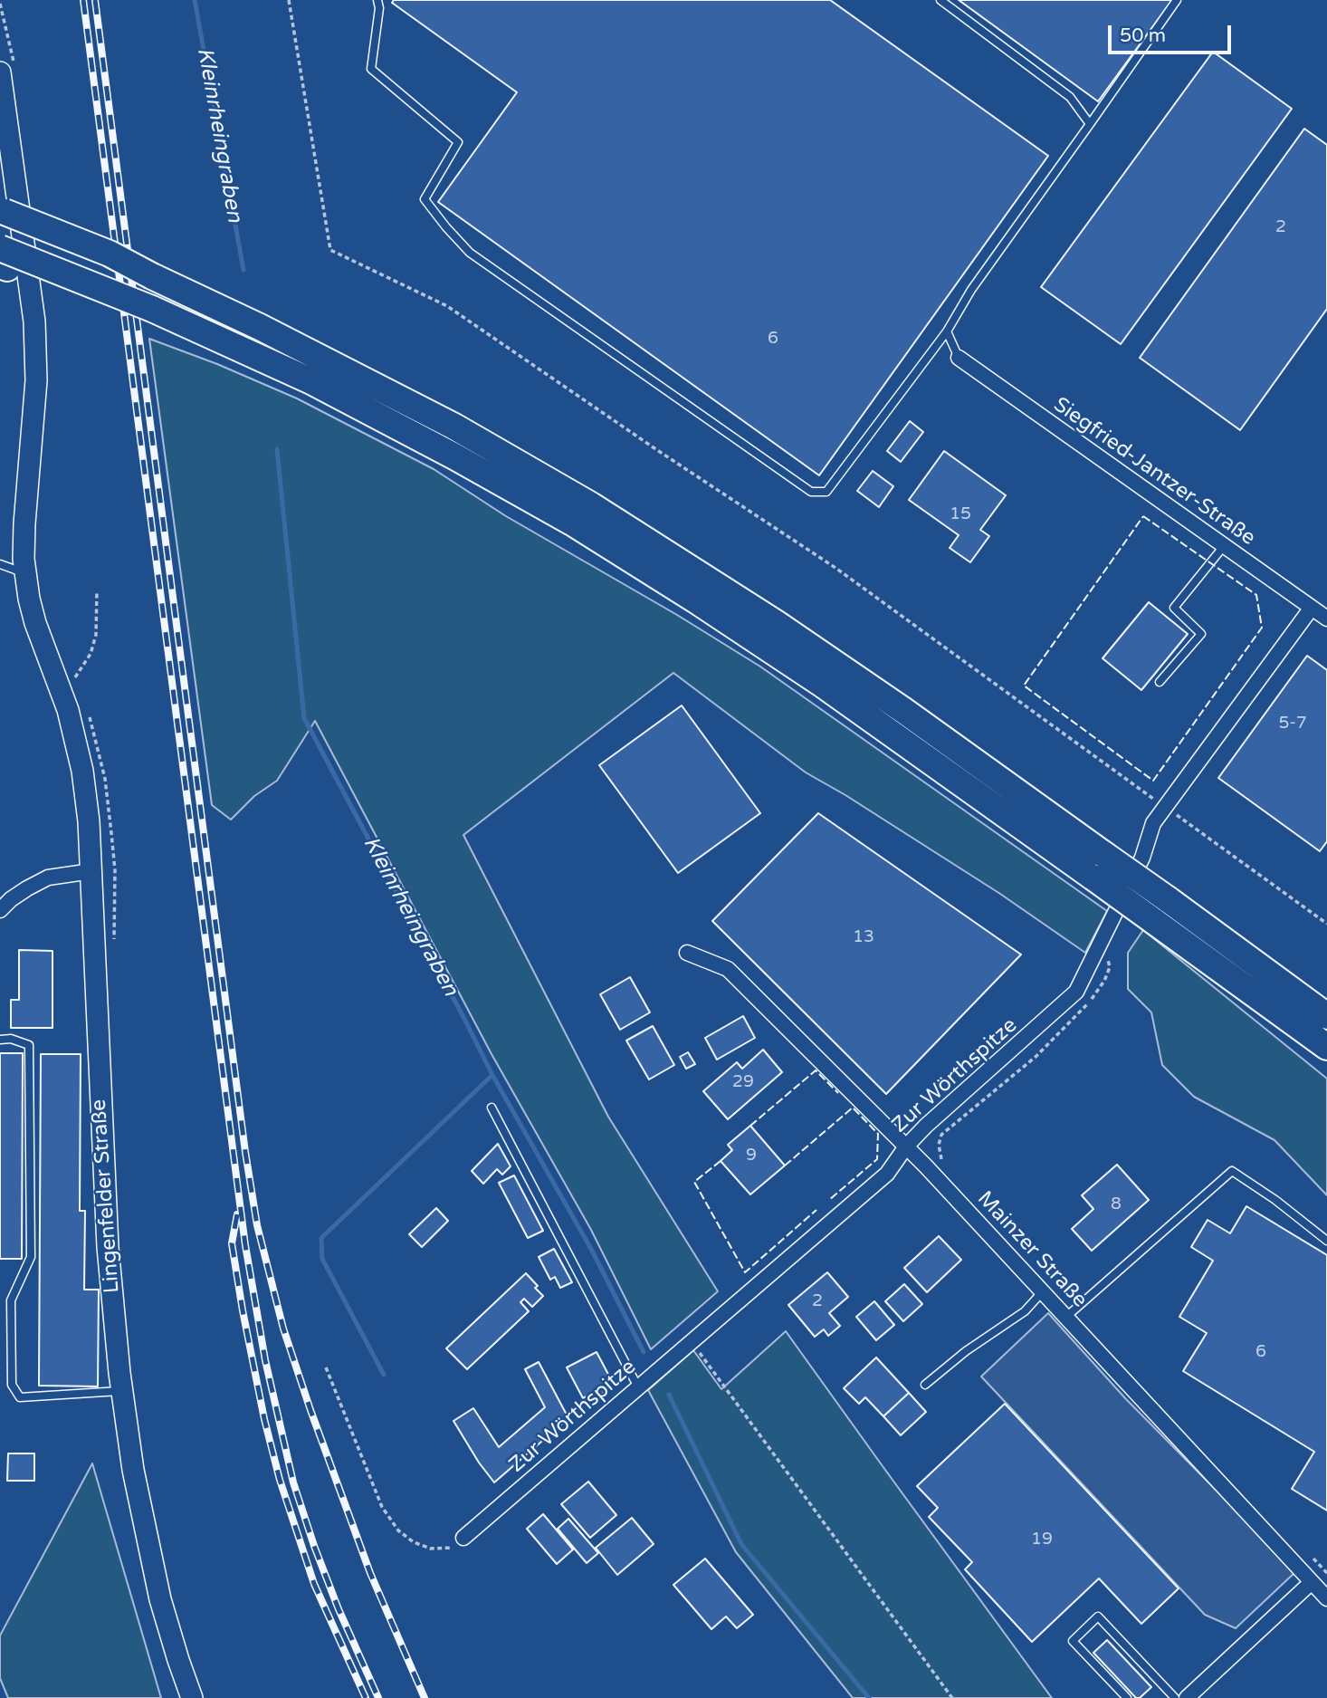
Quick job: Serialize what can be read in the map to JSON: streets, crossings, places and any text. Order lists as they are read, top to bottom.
{
  "streets": {
    "main road": ["Lingenfelder Straße"],
    "street": ["Siegfried-Jantzer-Straße", "Zur Wörthspitze", "Mainzer Straße"]
  },
  "crossings": [
    ["Siegfried-Jantzer-Straße", "Zur Wörthspitze"],
    ["Zur Wörthspitze", "Mainzer Straße"]
  ],
  "water": ["Kleinrheingraben"],
  "house_numbers": [
    "2",
    "6",
    "15",
    "5-7",
    "13",
    "29",
    "9",
    "8",
    "2",
    "6",
    "19"
  ],
  "scale_bar": "50 m"
}
